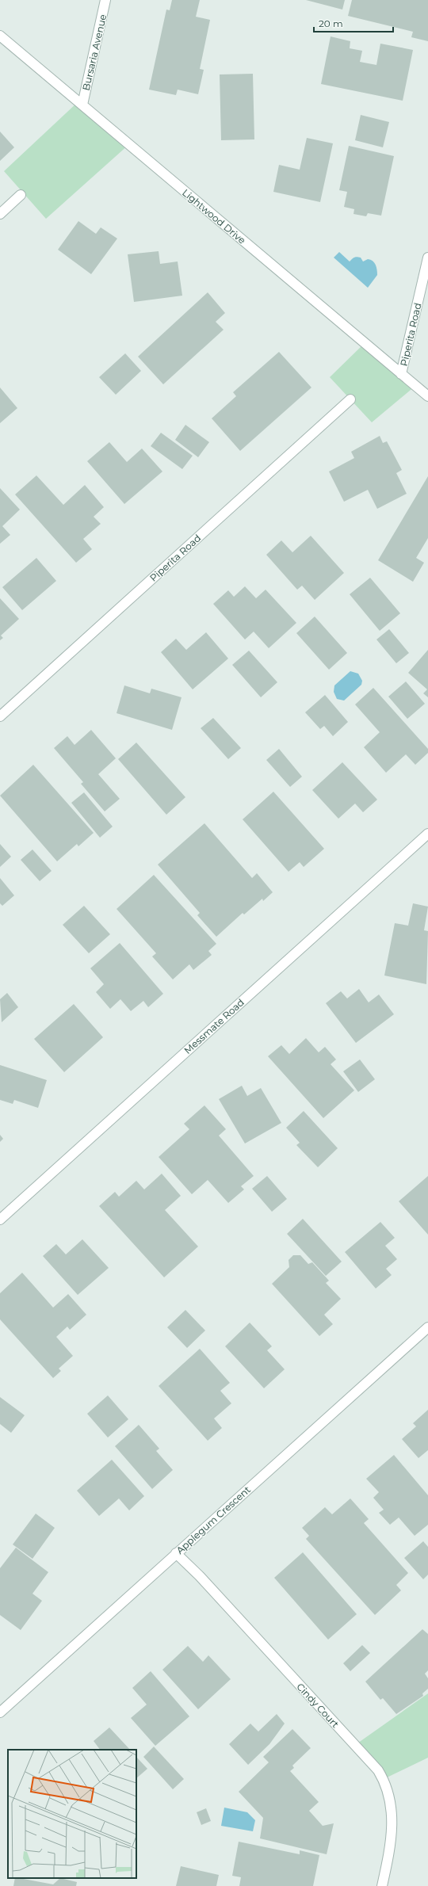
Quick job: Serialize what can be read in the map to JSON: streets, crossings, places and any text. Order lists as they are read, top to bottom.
{
  "streets": {
    "street": [
      "Bursaria Avenue",
      "Lightwood Drive",
      "Piperita Road",
      "Messmate Road",
      "Applegum Crescent",
      "Cindy Court"
    ]
  },
  "crossings": [
    ["Bursaria Avenue", "Lightwood Drive"],
    ["Lightwood Drive", "Piperita Road"],
    ["Applegum Crescent", "Cindy Court"]
  ],
  "scale_bar": "20 m"
}
